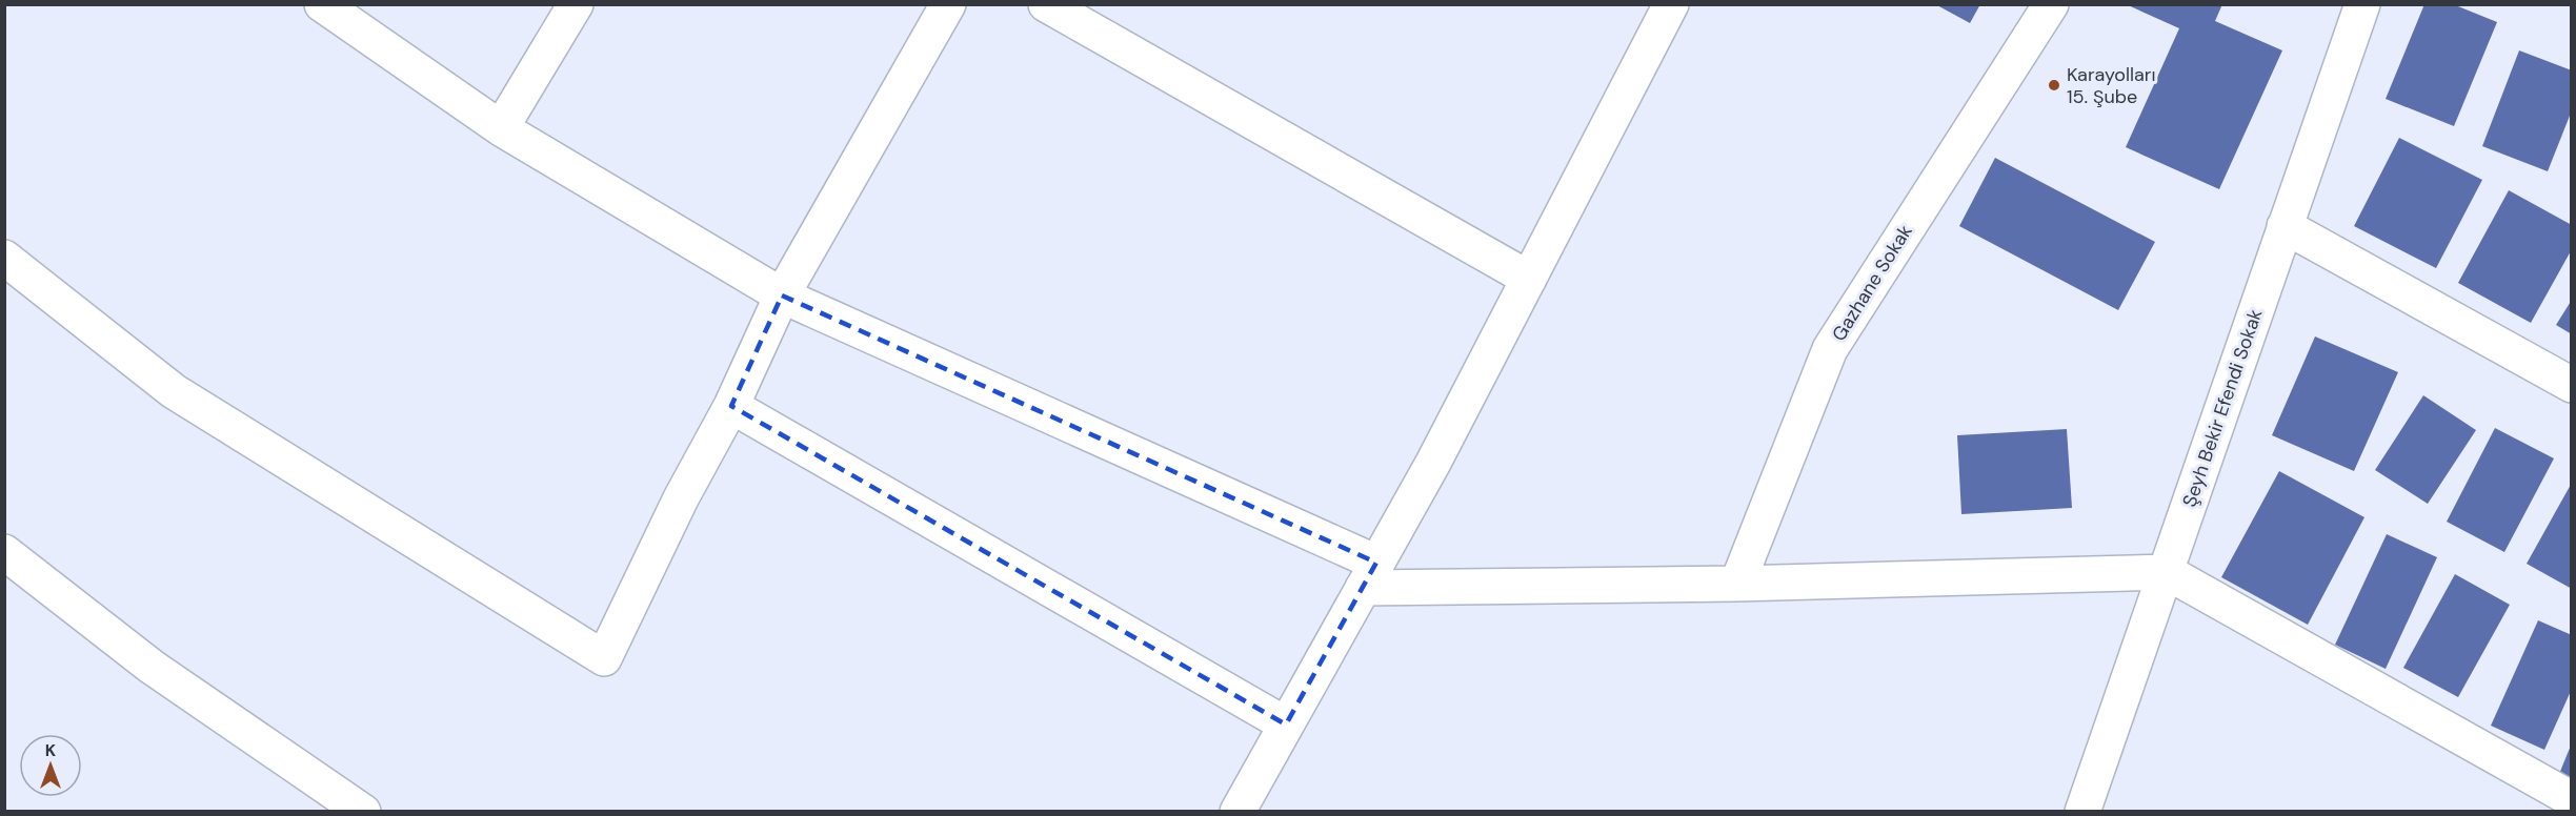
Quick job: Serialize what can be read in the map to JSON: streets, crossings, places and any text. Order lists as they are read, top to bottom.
{
  "streets": {
    "street": ["Gazhane Sokak", "Şeyh Bekir Efendi Sokak"]
  },
  "places": ["Karayolları 15. Şube"],
  "north": "top"
}
